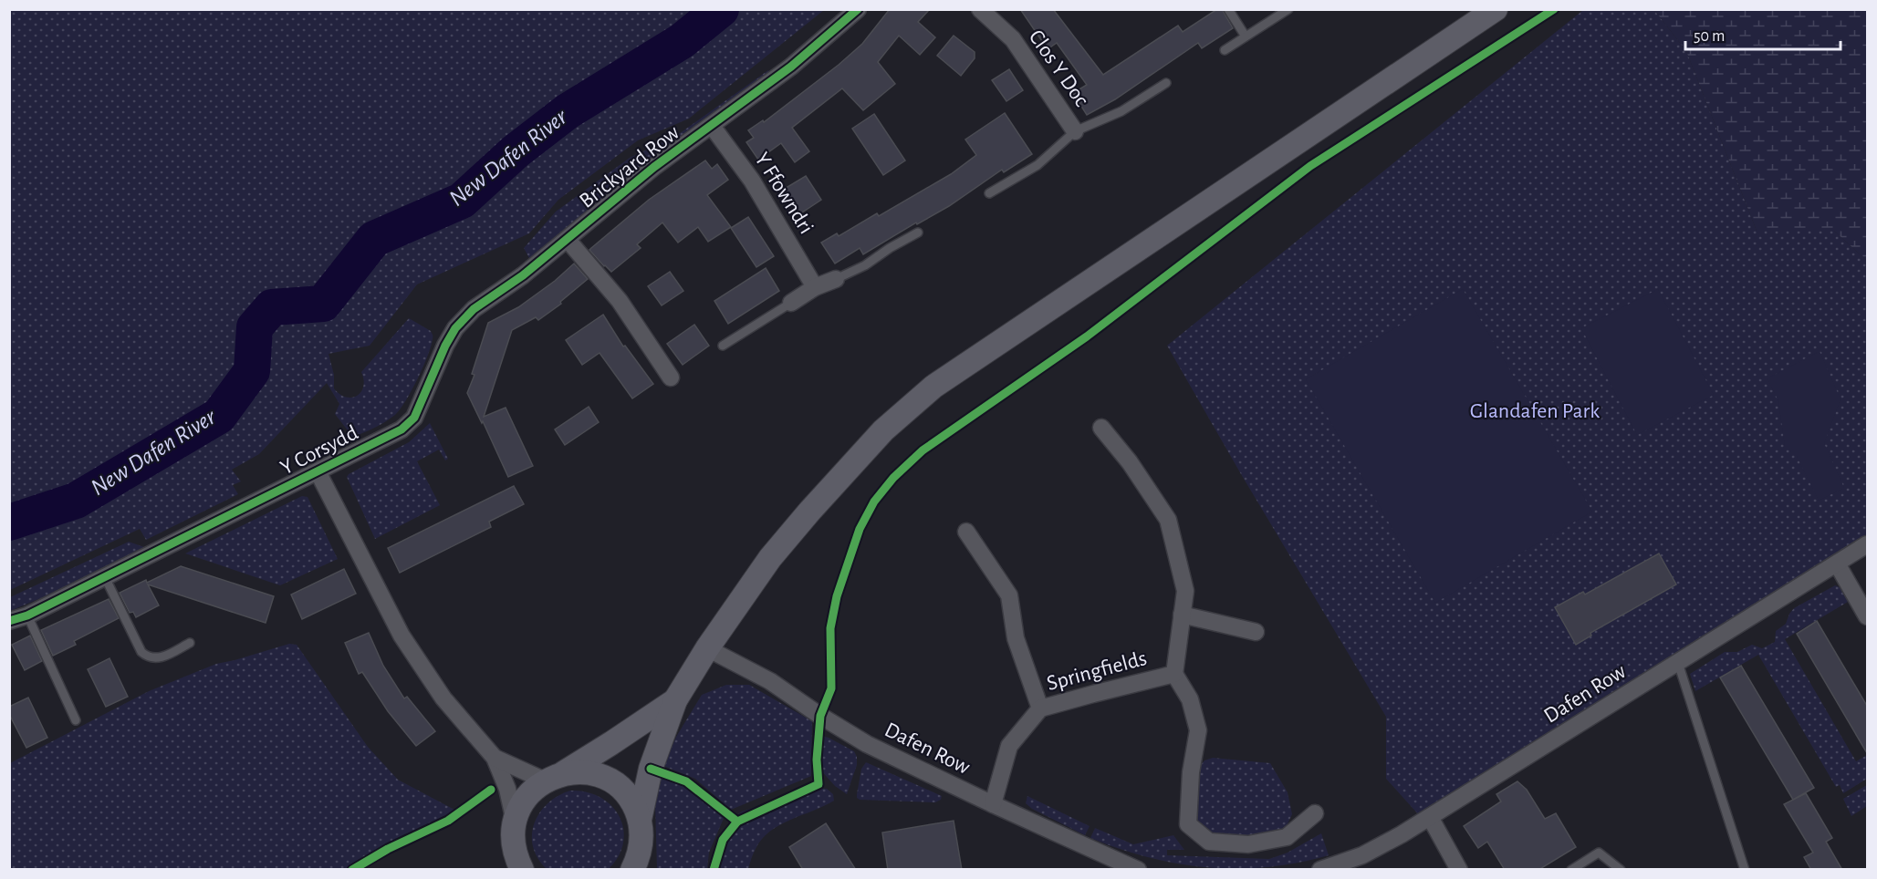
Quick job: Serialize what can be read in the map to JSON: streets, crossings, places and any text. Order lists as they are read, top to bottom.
{
  "streets": {
    "street": [
      "Clos Y Doc",
      "Brickyard Row",
      "Y Ffowndri",
      "Y Corsydd",
      "Springfields",
      "Dafen Row"
    ]
  },
  "crossings": [
    ["Brickyard Row", "Y Ffowndri"],
    ["Brickyard Row", "Y Corsydd"],
    ["Springfields", "Dafen Row"]
  ],
  "water": ["New Dafen River"],
  "parks": ["Glandafen Park"],
  "scale_bar": "50 m"
}
